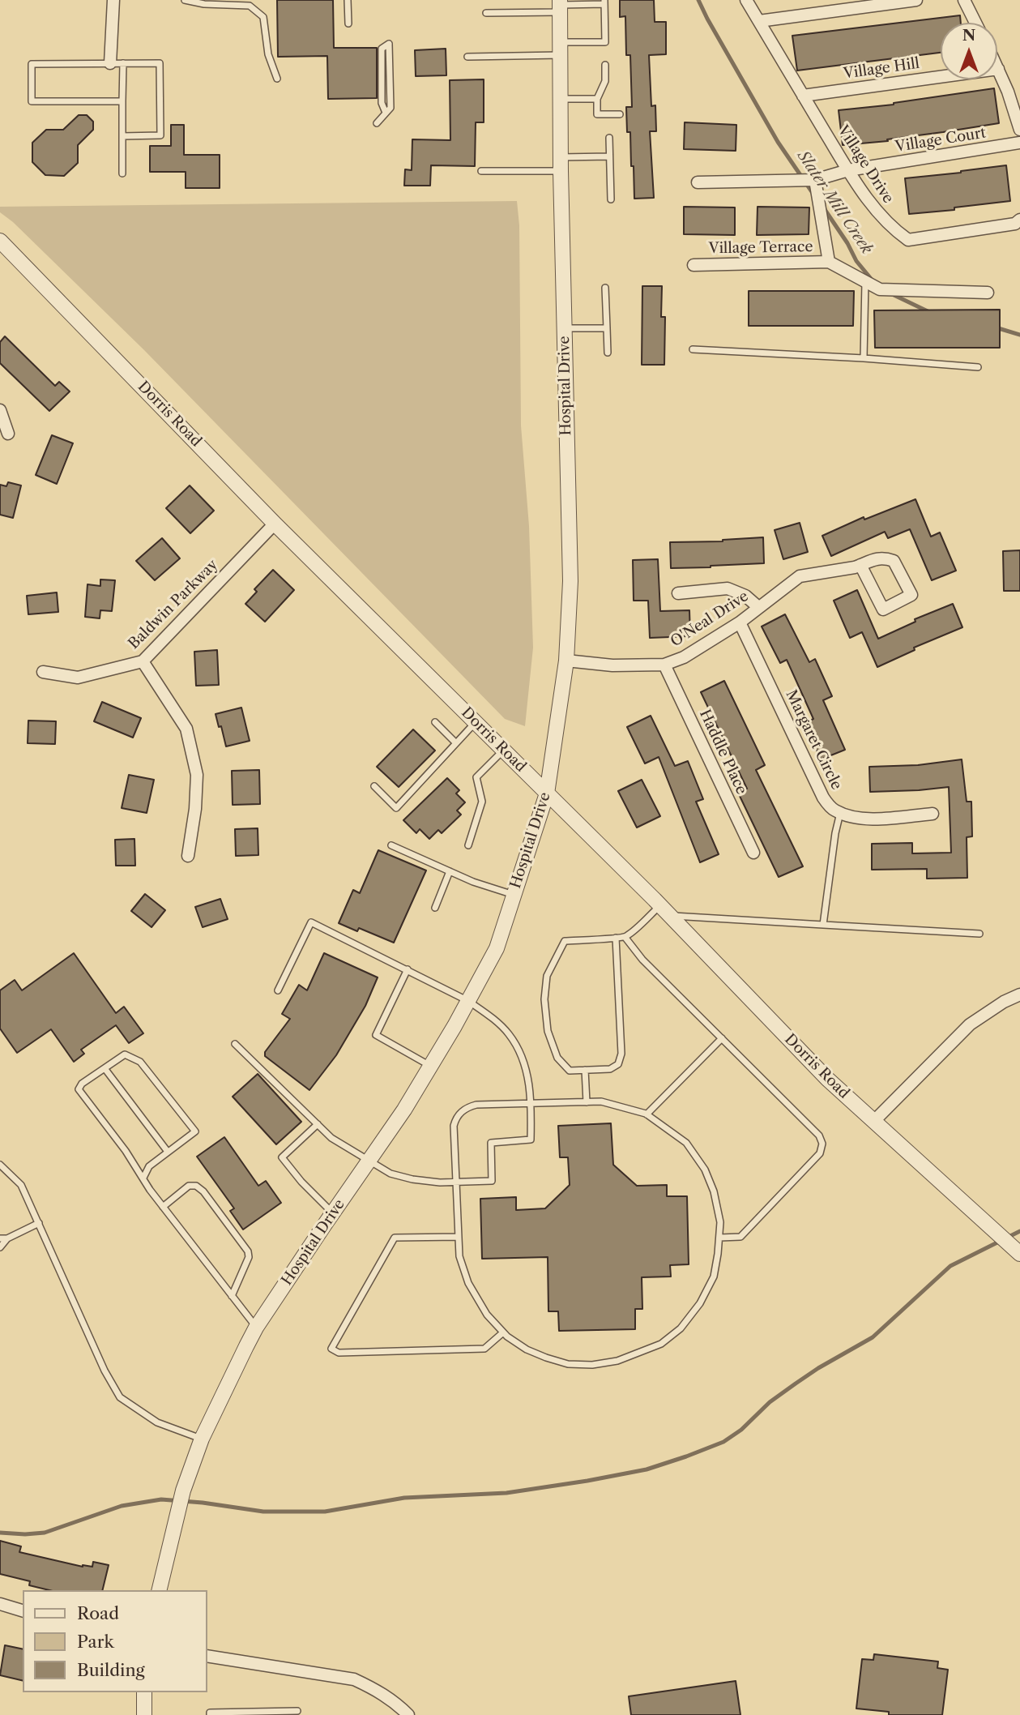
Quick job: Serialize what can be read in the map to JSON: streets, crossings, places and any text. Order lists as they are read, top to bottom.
{
  "streets": {
    "street": [
      "Village Hill",
      "Village Court",
      "Village Drive",
      "Village Terrace",
      "Hospital Drive",
      "Dorris Road",
      "Baldwin Parkway",
      "O'Neal Drive",
      "Margaret Circle",
      "Haddle Place"
    ]
  },
  "crossings": [
    ["Village Hill", "Village Drive"],
    ["Village Court", "Village Drive"],
    ["Village Court", "Village Terrace"],
    ["Hospital Drive", "Dorris Road"],
    ["Hospital Drive", "O'Neal Drive"],
    ["Dorris Road", "Baldwin Parkway"],
    ["O'Neal Drive", "Margaret Circle"],
    ["O'Neal Drive", "Haddle Place"]
  ],
  "water": ["Slater Mill Creek"],
  "legend": ["Road", "Park", "Building"],
  "north": "top"
}
